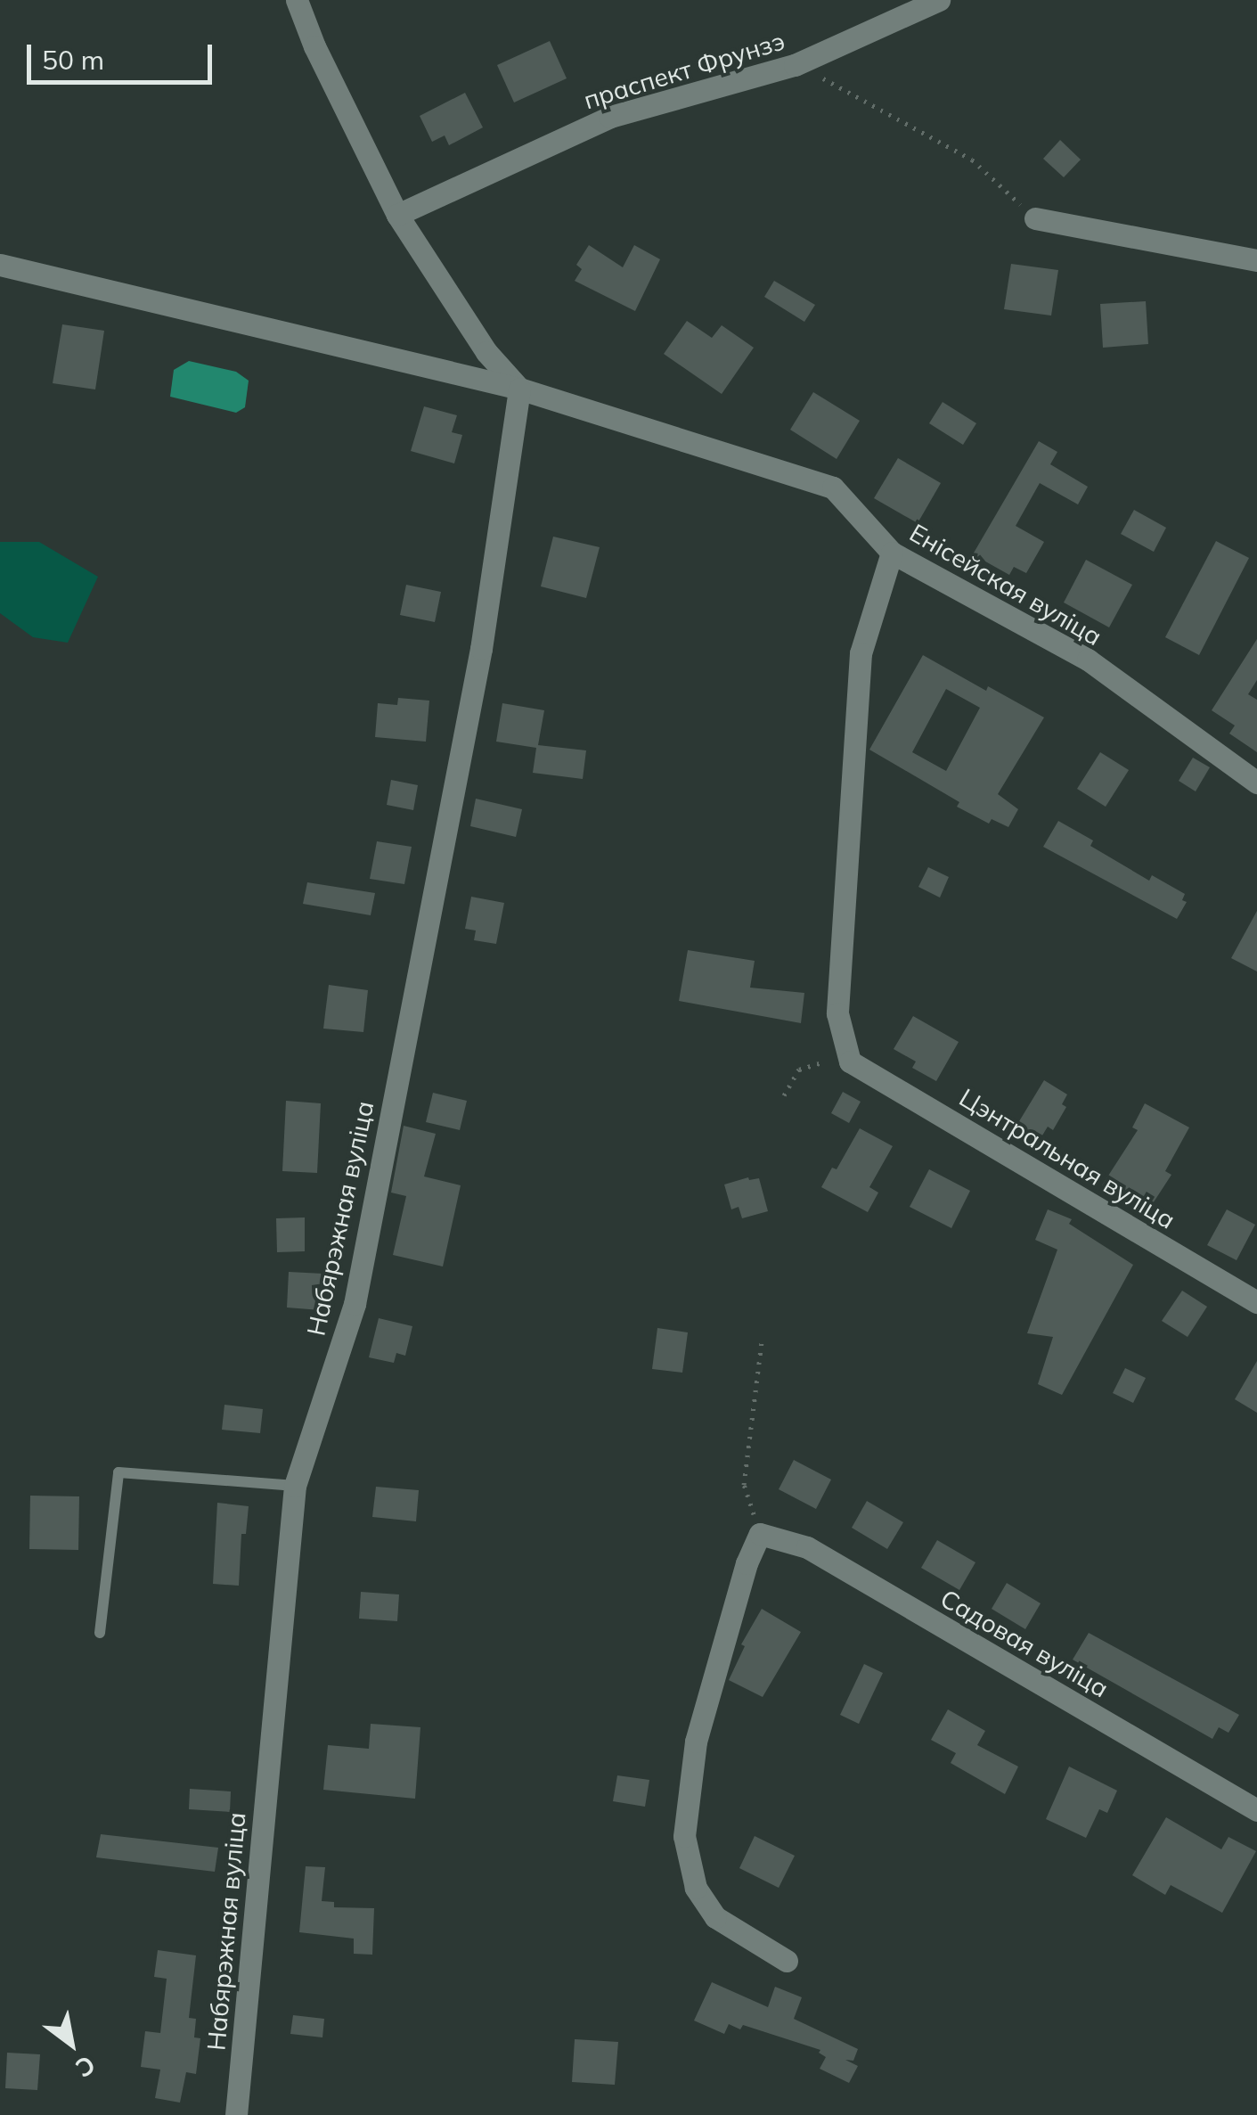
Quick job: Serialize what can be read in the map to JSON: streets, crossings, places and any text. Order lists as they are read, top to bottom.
{
  "streets": {
    "street": [
      "праспект Фрунзэ",
      "Енісейская вуліца",
      "Цэнтральная вуліца",
      "Набярэжная вуліца",
      "Садовая вуліца"
    ]
  },
  "crossings": [
    ["Енісейская вуліца", "Набярэжная вуліца"]
  ],
  "scale_bar": "50 m",
  "north": "bottom right"
}
